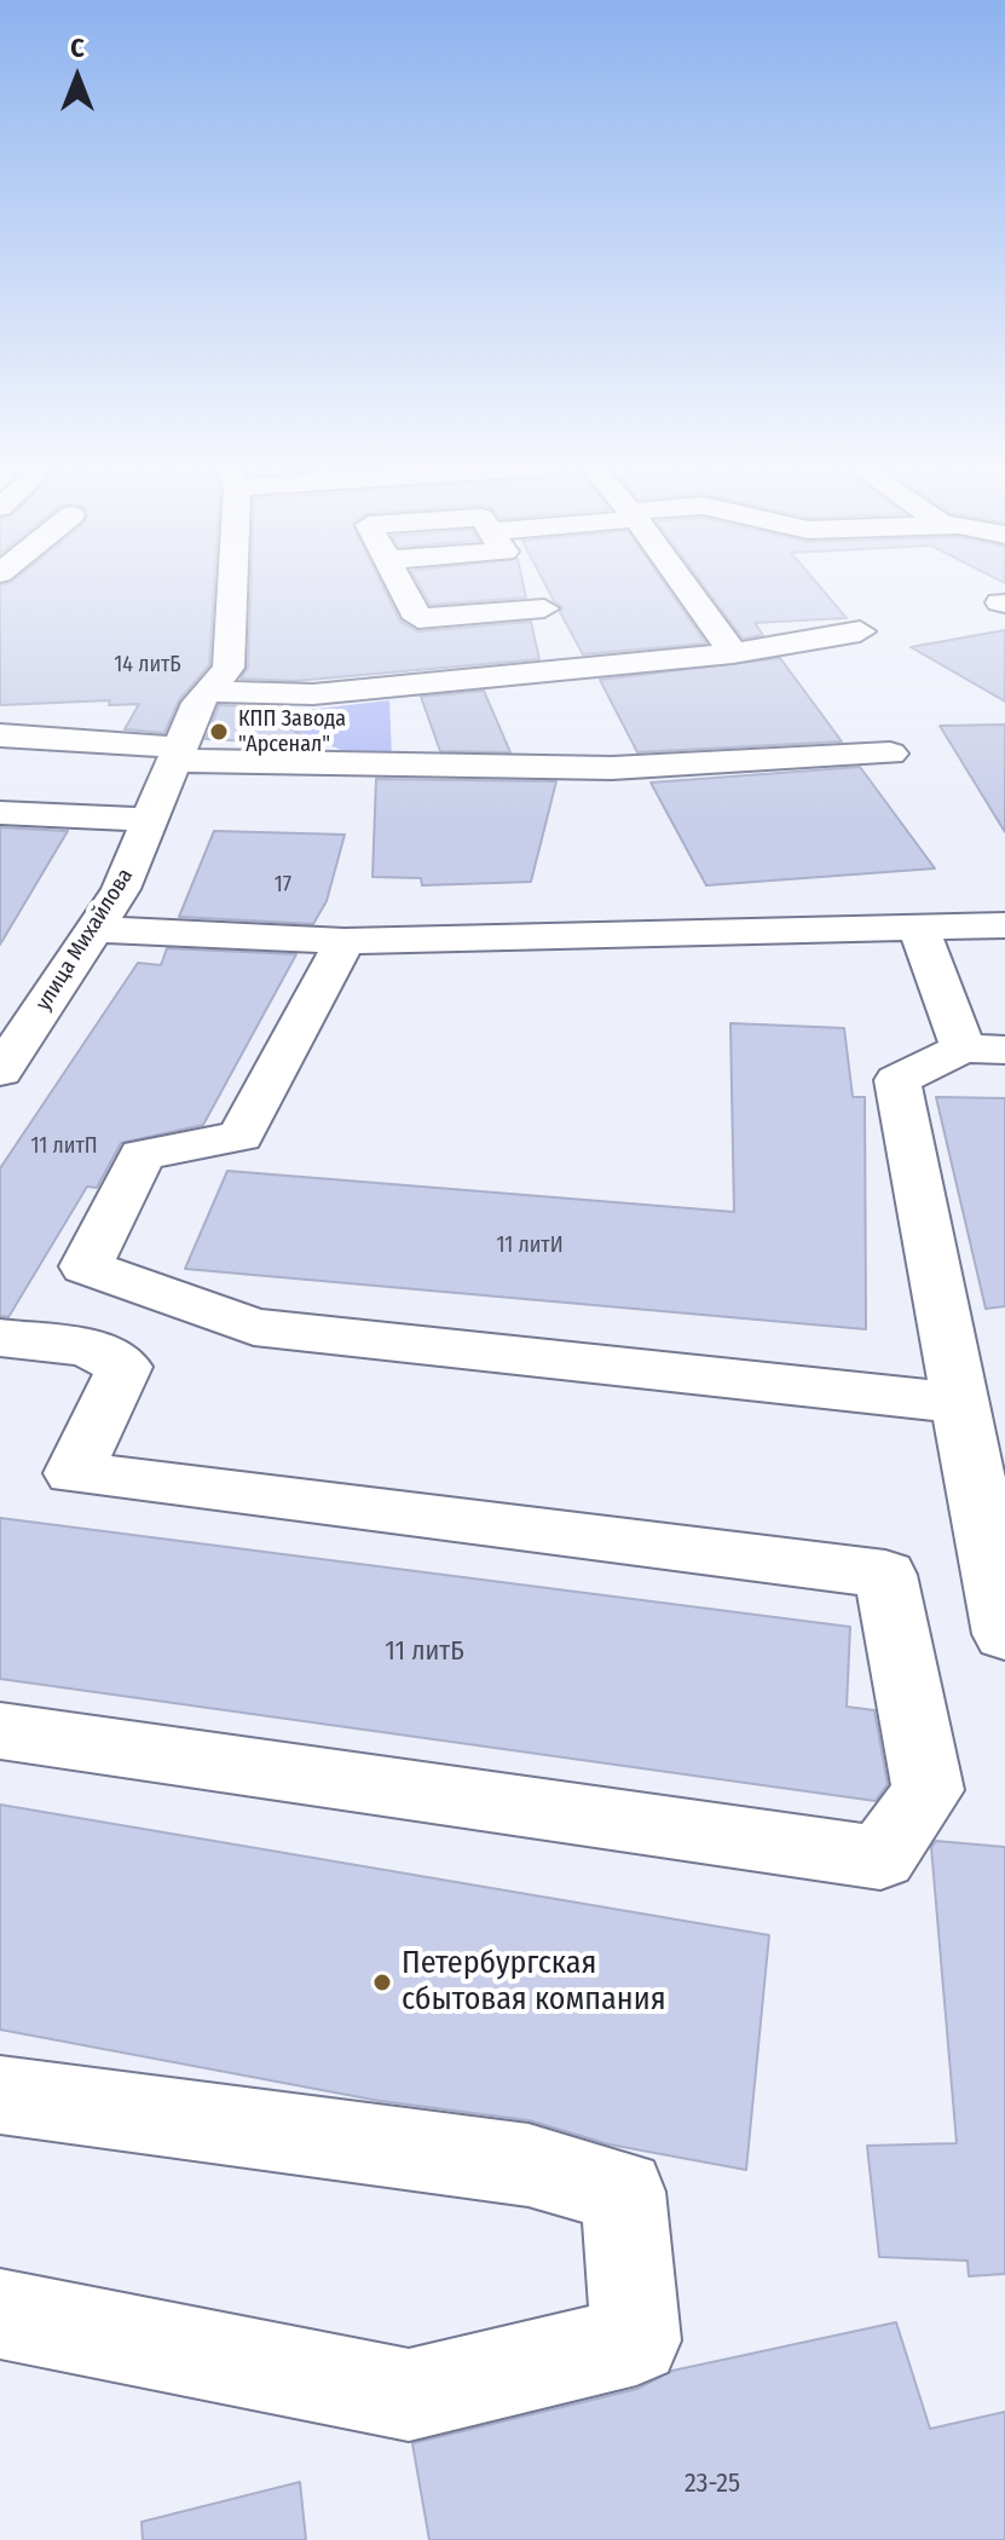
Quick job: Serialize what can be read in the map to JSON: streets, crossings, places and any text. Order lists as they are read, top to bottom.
{
  "streets": {
    "street": ["улица Михайлова"]
  },
  "places": ["КПП Завода \"Арсенал\"", "Петербургская сбытовая компания"],
  "house_numbers": [
    "14 литБ",
    "17",
    "11 литП",
    "11 литИ",
    "11 литБ",
    "23-25"
  ],
  "north": "top"
}
